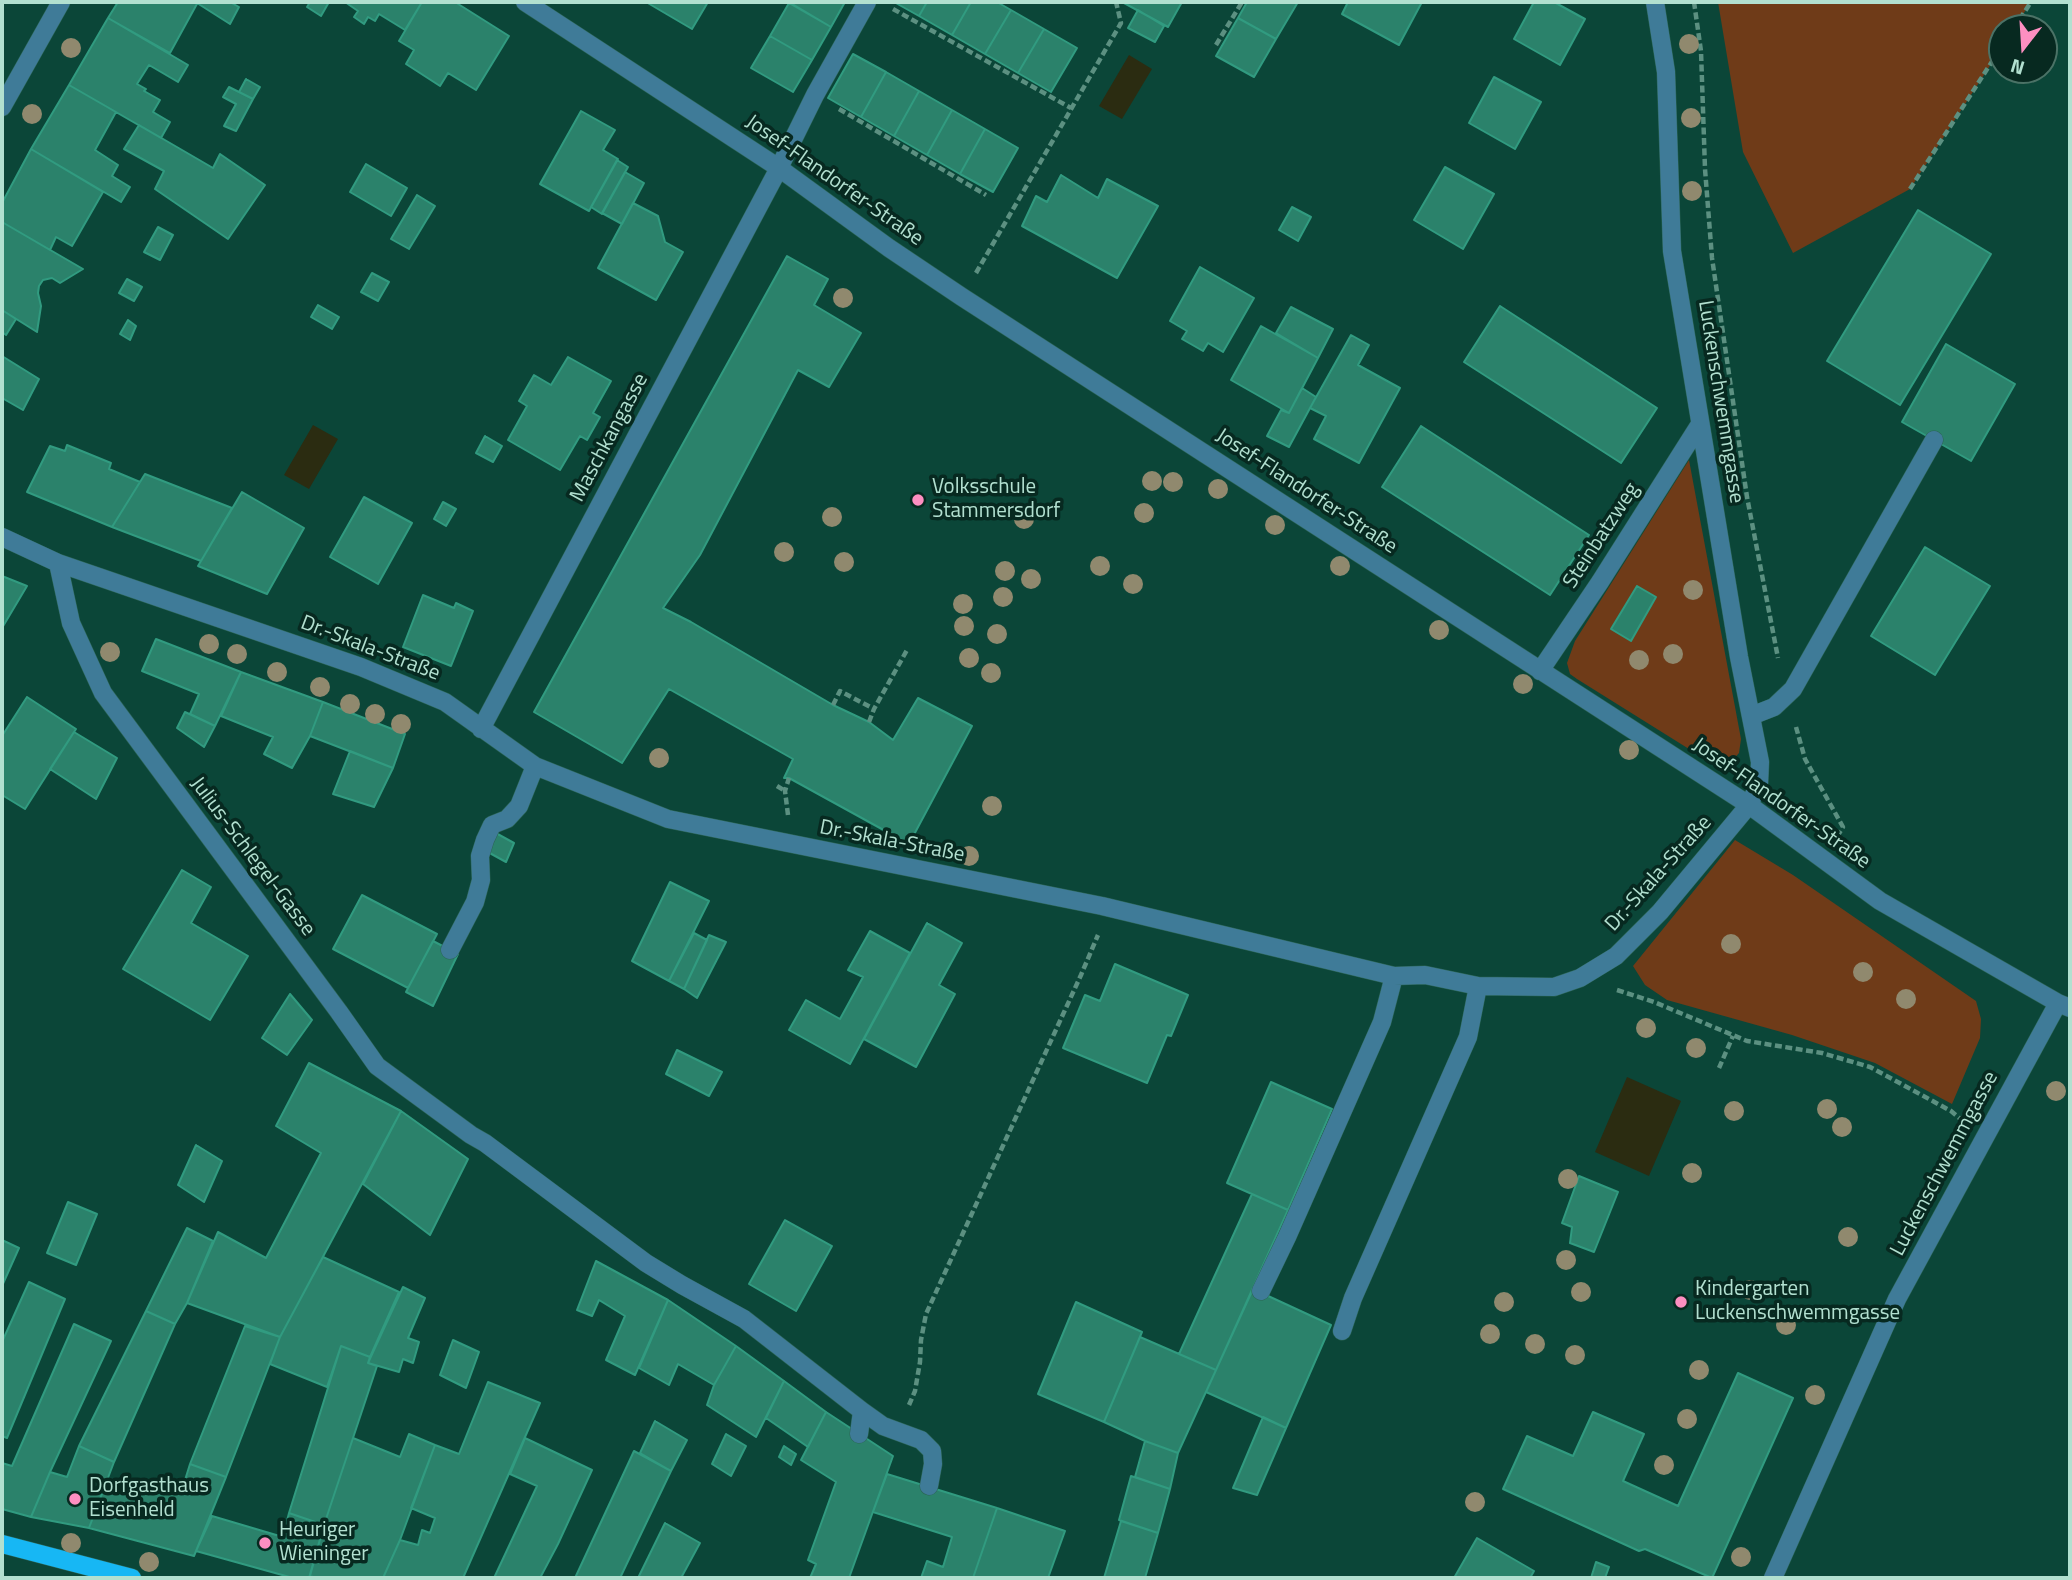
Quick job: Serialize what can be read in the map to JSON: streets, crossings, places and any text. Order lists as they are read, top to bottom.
{
  "streets": {
    "street": [
      "Josef-Flandorfer-Straße",
      "Luckenschwemmgasse",
      "Maschkangasse",
      "Steinbatzweg",
      "Dr.-Skala-Straße",
      "Julius-Schlegel-Gasse"
    ]
  },
  "crossings": [
    ["Josef-Flandorfer-Straße", "Luckenschwemmgasse"],
    ["Josef-Flandorfer-Straße", "Maschkangasse"],
    ["Josef-Flandorfer-Straße", "Steinbatzweg"],
    ["Josef-Flandorfer-Straße", "Dr.-Skala-Straße"],
    ["Luckenschwemmgasse", "Steinbatzweg"],
    ["Luckenschwemmgasse", "Dr.-Skala-Straße"],
    ["Maschkangasse", "Dr.-Skala-Straße"],
    ["Dr.-Skala-Straße", "Julius-Schlegel-Gasse"]
  ],
  "places": [
    "Volksschule Stammersdorf",
    "Kindergarten Luckenschwemmgasse",
    "Dorfgasthaus Eisenheld",
    "Heuriger Wieninger"
  ],
  "north": "bottom"
}
